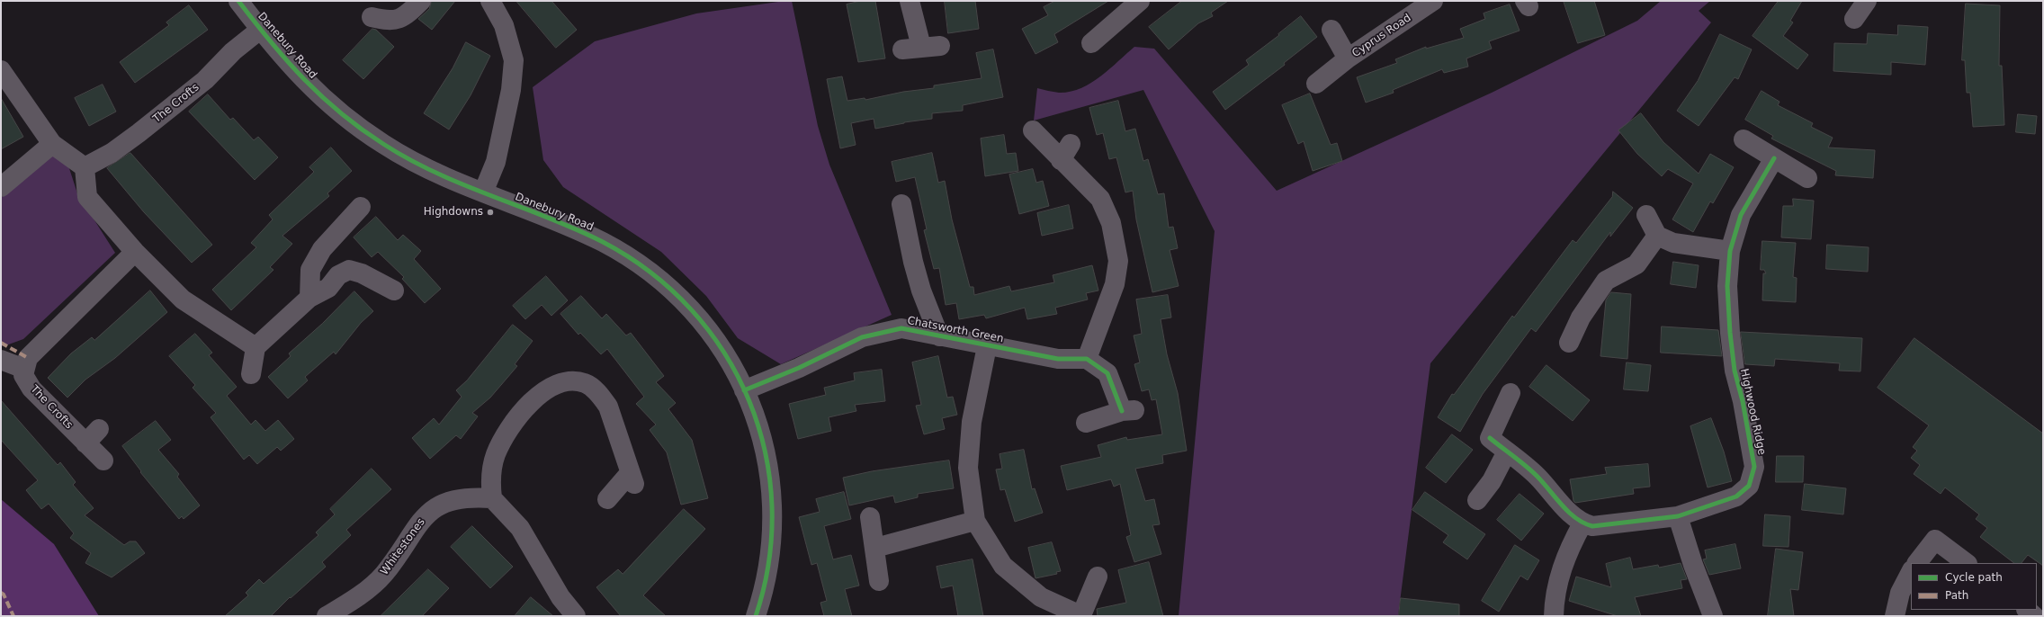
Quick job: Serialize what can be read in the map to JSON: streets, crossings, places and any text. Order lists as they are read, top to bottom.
{
  "streets": {
    "street": [
      "Cyprus Road",
      "Danebury Road",
      "The Crofts",
      "Chatsworth Green",
      "Highwood Ridge",
      "Whitestones"
    ]
  },
  "crossings": [
    ["Danebury Road", "The Crofts"],
    ["Danebury Road", "Chatsworth Green"]
  ],
  "places": ["Highdowns"],
  "legend": ["Cycle path", "Path"]
}
